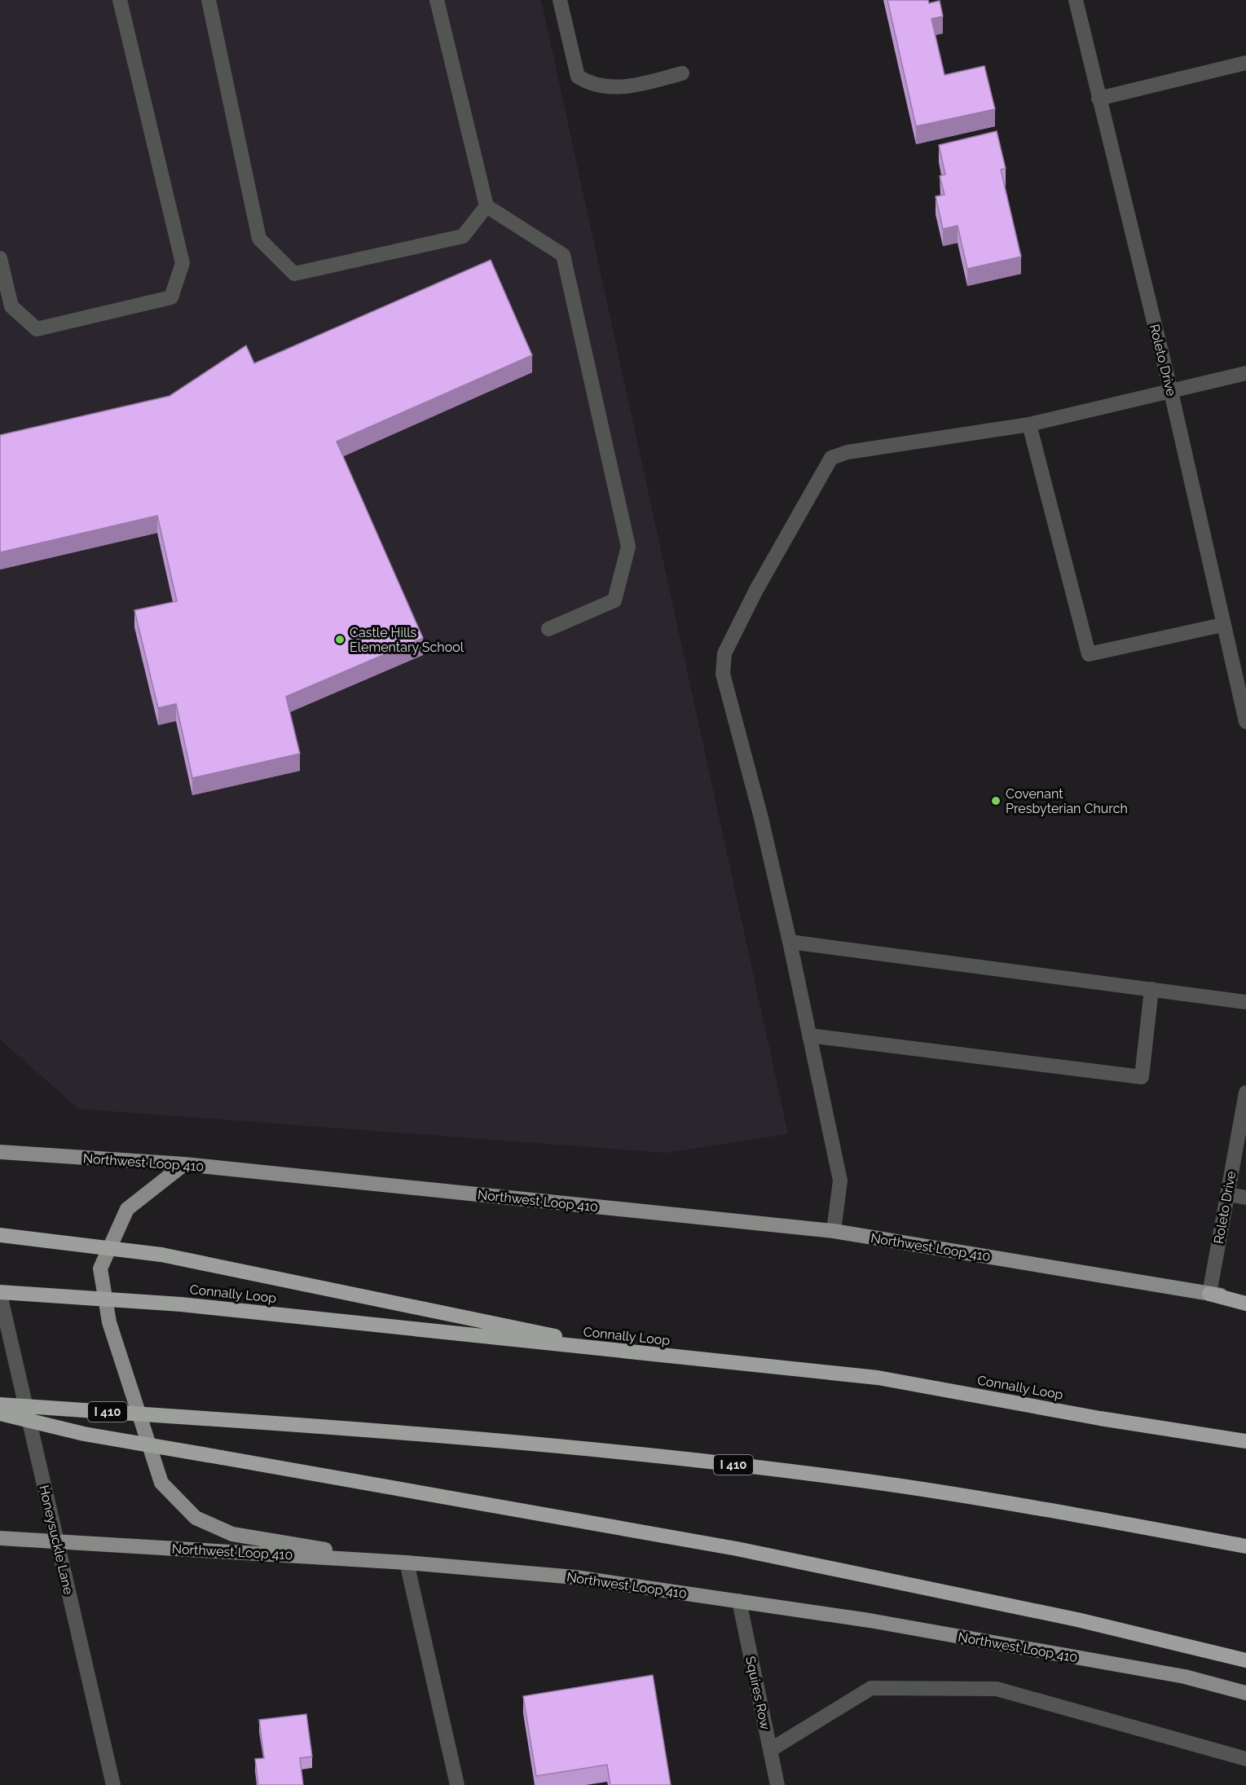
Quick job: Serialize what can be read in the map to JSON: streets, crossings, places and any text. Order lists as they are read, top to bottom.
{
  "streets": {
    "highway": ["Connally Loop", "I 410"],
    "main road": ["Northwest Loop 410"],
    "street": ["Roleto Drive", "Honeysuckle Lane", "Squires Row"]
  },
  "crossings": [
    ["Roleto Drive", "Northwest Loop 410"],
    ["Northwest Loop 410", "Honeysuckle Lane"],
    ["Northwest Loop 410", "Squires Row"],
    ["Connally Loop", "Honeysuckle Lane"]
  ],
  "places": ["Castle Hills Elementary School", "Covenant Presbyterian Church"]
}
